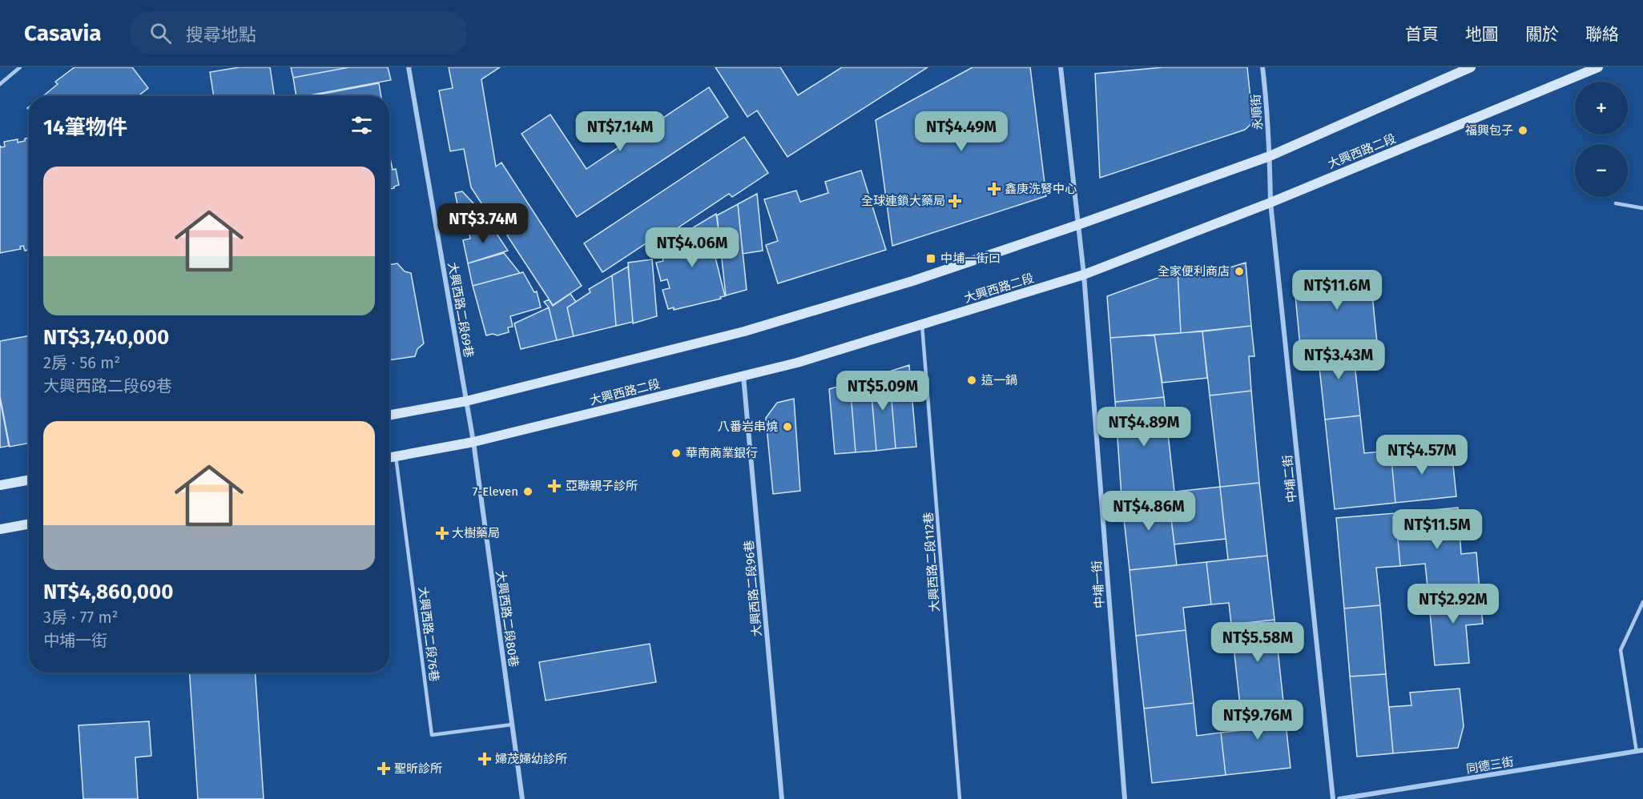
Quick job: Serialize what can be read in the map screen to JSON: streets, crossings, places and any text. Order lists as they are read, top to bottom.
{
  "streets": {
    "street": [
      "永順街",
      "大興西路二段",
      "大興西路二段69巷",
      "中埔二街",
      "中埔一街",
      "大興西路二段96巷",
      "大興西路二段80巷",
      "同德三街"
    ],
    "lane": ["大興西路二段112巷", "大興西路二段76巷"]
  },
  "crossings": [
    ["永順街", "中埔二街"],
    ["大興西路二段", "大興西路二段69巷"],
    ["大興西路二段", "中埔二街"],
    ["大興西路二段", "大興西路二段112巷"],
    ["大興西路二段", "中埔一街"],
    ["大興西路二段", "大興西路二段96巷"],
    ["大興西路二段", "大興西路二段80巷"],
    ["大興西路二段", "大興西路二段76巷"],
    ["大興西路二段69巷", "大興西路二段80巷"],
    ["大興西路二段80巷", "大興西路二段76巷"]
  ],
  "places": {
    "other": [
      "福興包子",
      "全家便利商店",
      "這一鍋",
      "八番岩串燒",
      "華南商業銀行",
      "7-Eleven"
    ],
    "health": [
      "鑫庚洗腎中心",
      "全球連鎖大藥局",
      "亞聯親子診所",
      "大樹藥局",
      "婦茂婦幼診所",
      "聖昕診所"
    ],
    "transit": ["中埔一街口"]
  },
  "page": {
    "header": "Casavia",
    "search": "搜尋地點",
    "nav": [
      "首頁",
      "地圖",
      "關於",
      "聯絡"
    ],
    "map_buttons": ["+", "−"],
    "heading": "14筆物件",
    "price": [
      "NT$7.14M",
      "NT$4.49M",
      "NT$3.74M",
      "NT$4.06M",
      "NT$11.6M",
      "NT$3.43M",
      "NT$5.09M",
      "NT$4.89M",
      "NT$4.57M",
      "NT$4.86M",
      "NT$11.5M",
      "NT$2.92M",
      "NT$5.58M",
      "NT$9.76M"
    ],
    "list": [
      {
        "name": "NT$3,740,000",
        "note": "2房 · 56 m² · 大興西路二段69巷"
      },
      {
        "name": "NT$4,860,000",
        "note": "3房 · 77 m² · 中埔一街"
      }
    ]
  }
}
